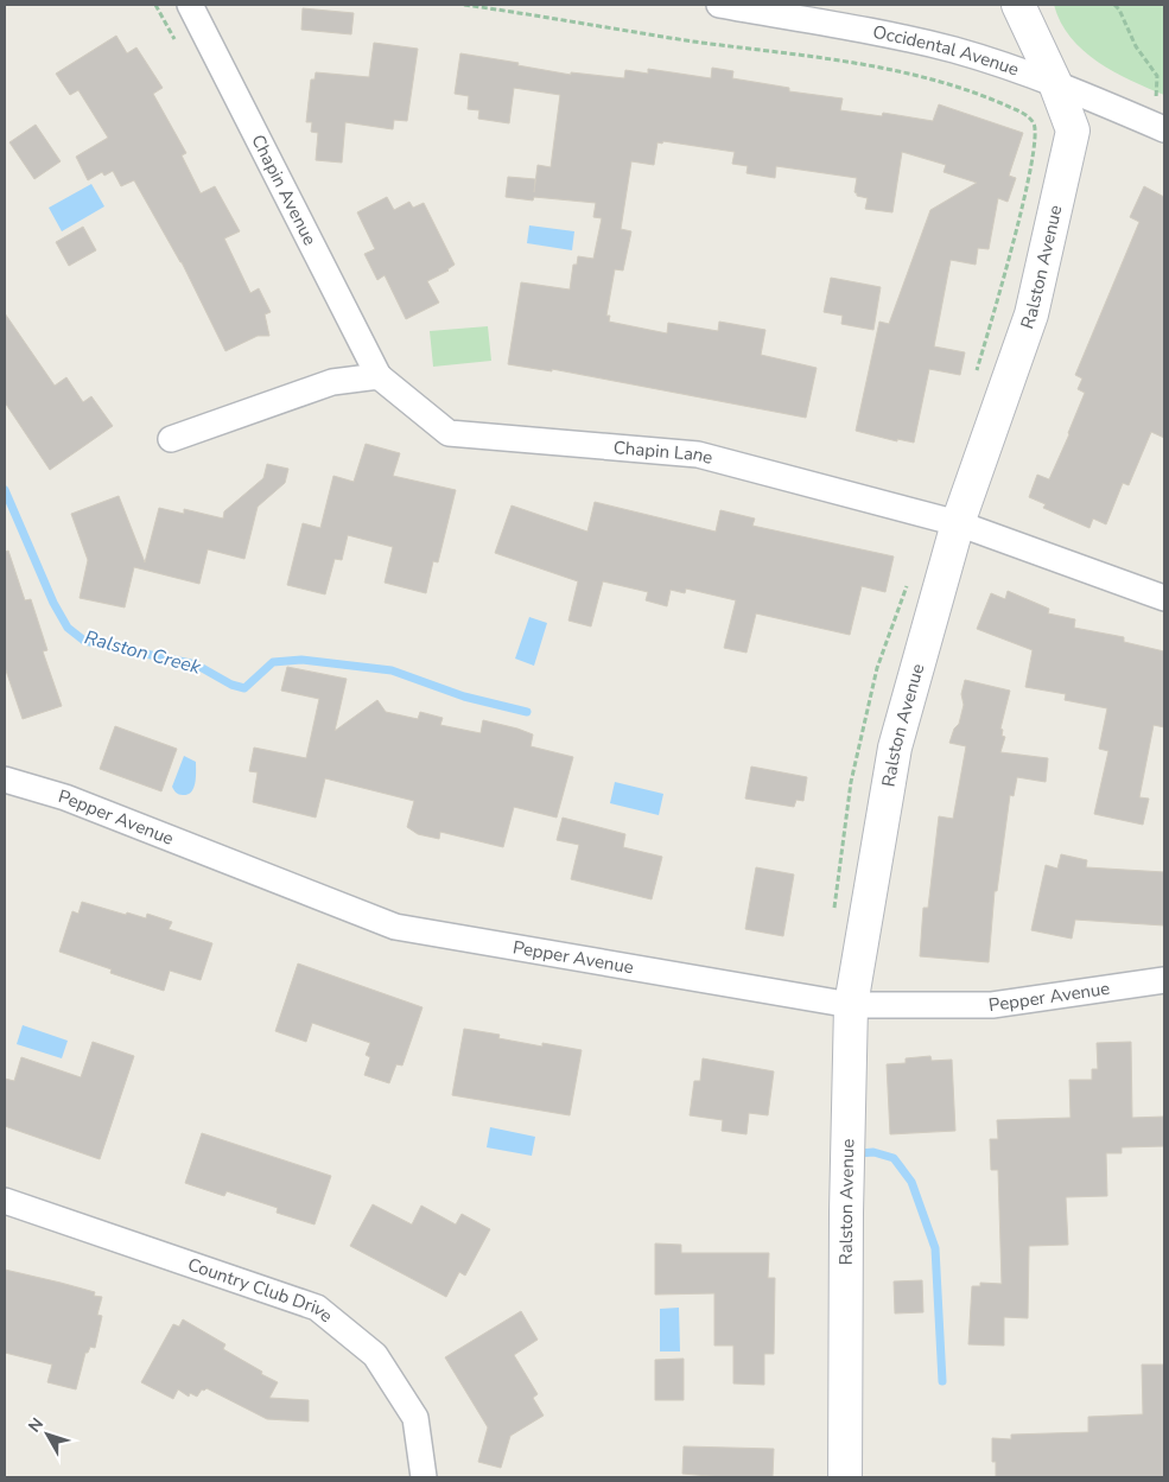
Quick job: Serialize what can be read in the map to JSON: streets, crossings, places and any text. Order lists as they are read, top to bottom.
{
  "streets": {
    "street": [
      "Occidental Avenue",
      "Chapin Avenue",
      "Ralston Avenue",
      "Chapin Lane",
      "Pepper Avenue",
      "Country Club Drive"
    ]
  },
  "crossings": [
    ["Occidental Avenue", "Ralston Avenue"],
    ["Chapin Avenue", "Chapin Lane"],
    ["Ralston Avenue", "Chapin Lane"],
    ["Ralston Avenue", "Pepper Avenue"]
  ],
  "water": ["Ralston Creek"],
  "north": "top left"
}
